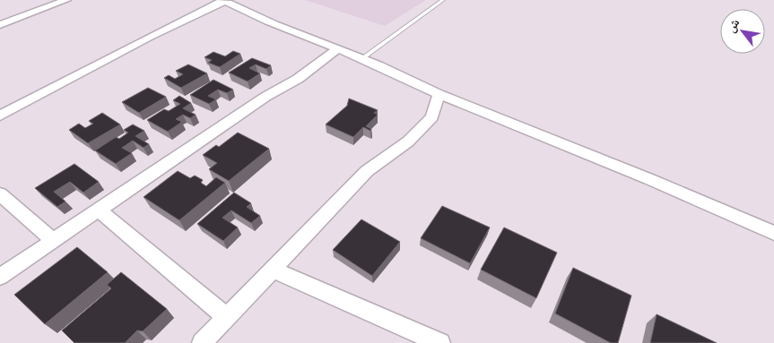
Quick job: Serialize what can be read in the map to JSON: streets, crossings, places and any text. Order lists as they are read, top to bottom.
{
  "north": "top left"
}
